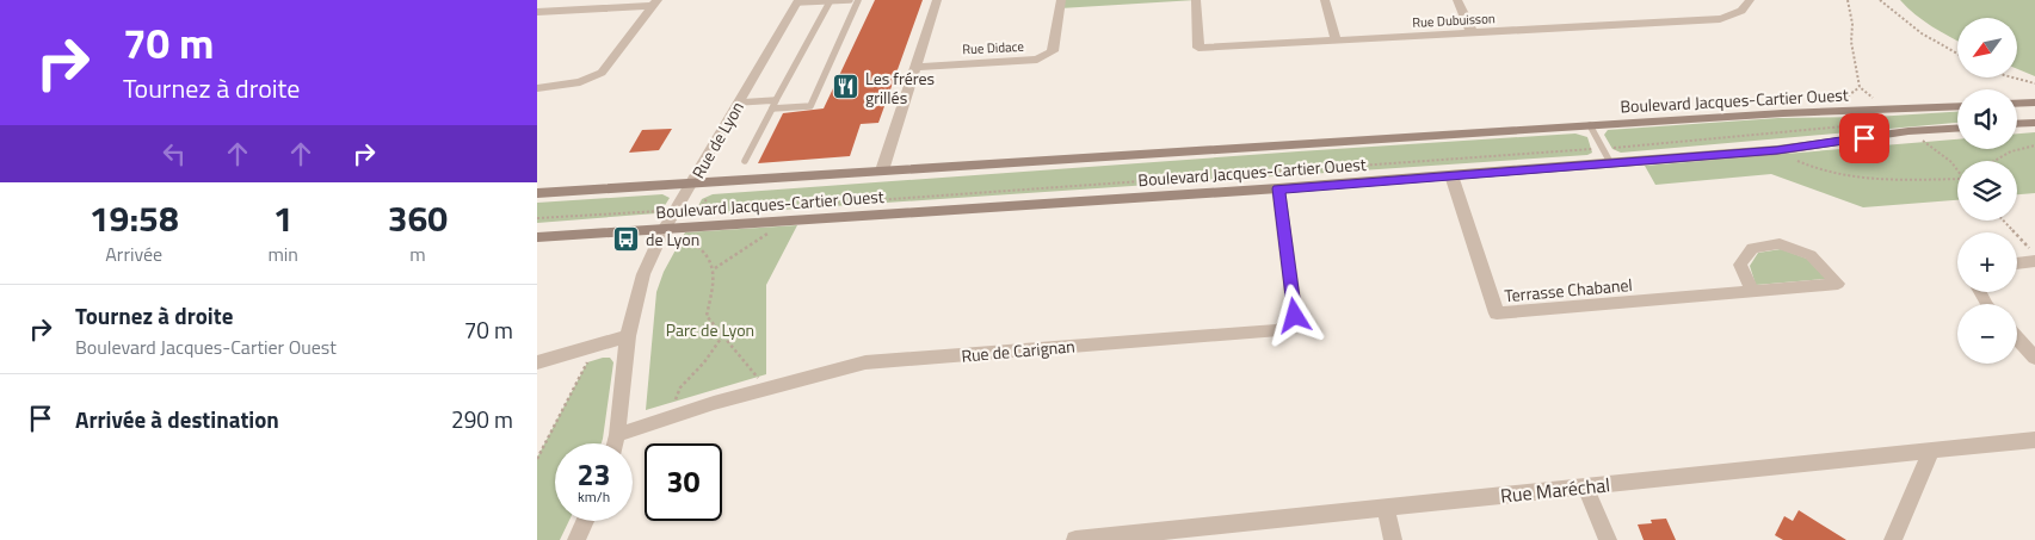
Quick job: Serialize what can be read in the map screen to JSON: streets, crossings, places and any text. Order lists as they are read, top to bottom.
{
  "streets": {
    "main road": ["Boulevard Jacques-Cartier Ouest"],
    "street": [
      "Rue Dubuisson",
      "Rue Didace",
      "Rue de Lyon",
      "Terrasse Chabanel",
      "Rue de Carignan",
      "Rue Maréchal"
    ]
  },
  "crossings": [
    ["Boulevard Jacques-Cartier Ouest", "Rue de Lyon"],
    ["Boulevard Jacques-Cartier Ouest", "Terrasse Chabanel"],
    ["Boulevard Jacques-Cartier Ouest", "Rue de Carignan"],
    ["Rue de Lyon", "Rue de Carignan"]
  ],
  "parks": ["Parc de Lyon"],
  "places": {
    "restaurant": ["Les fréres grillés"],
    "bus stop": ["de Lyon"]
  },
  "north": "bottom left",
  "page": {
    "turn": ["70 m", "Tournez à droite"],
    "map_buttons": ["+", "−"],
    "eta": [
      "19:58",
      "Arrivée",
      "1",
      "min",
      "360",
      "m"
    ],
    "list": [
      {
        "name": "Tournez à droite",
        "note": "Boulevard Jacques-Cartier Ouest",
        "value": "70 m"
      },
      {
        "name": "Arrivée à destination",
        "value": "290 m"
      }
    ],
    "speed": "23 km/h",
    "limit": "30"
  }
}
